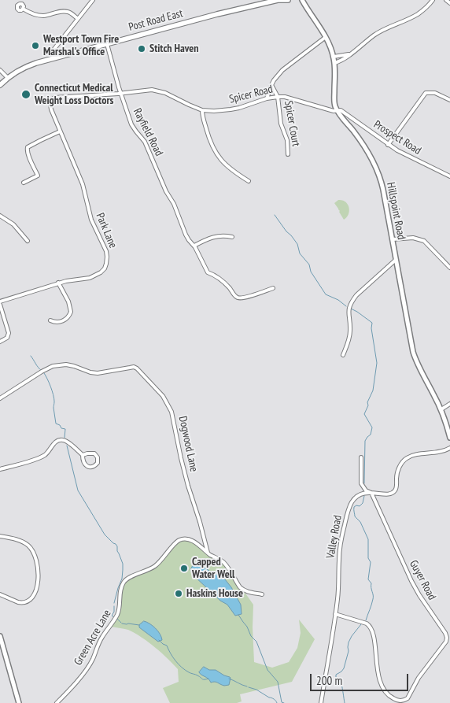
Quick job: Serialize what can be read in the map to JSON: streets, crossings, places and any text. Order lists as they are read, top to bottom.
{
  "streets": {
    "main road": ["Post Road East"],
    "street": [
      "Spicer Road",
      "Spicer Court",
      "Rayfield Road",
      "Prospect Road",
      "Hillspoint Road",
      "Park Lane",
      "Dogwood Lane",
      "Valley Road",
      "Guyer Road",
      "Green Acre Lane"
    ]
  },
  "crossings": [
    ["Post Road East", "Rayfield Road"],
    ["Spicer Road", "Spicer Court"],
    ["Spicer Road", "Rayfield Road"],
    ["Spicer Road", "Prospect Road"],
    ["Spicer Road", "Hillspoint Road"],
    ["Spicer Road", "Park Lane"],
    ["Prospect Road", "Hillspoint Road"],
    ["Dogwood Lane", "Green Acre Lane"],
    ["Valley Road", "Guyer Road"]
  ],
  "places": [
    "Westport Town Fire Marshal's Office",
    "Stitch Haven",
    "Connecticut Medical Weight Loss Doctors",
    "Capped Water Well",
    "Haskins House"
  ],
  "scale_bar": "200 m"
}
